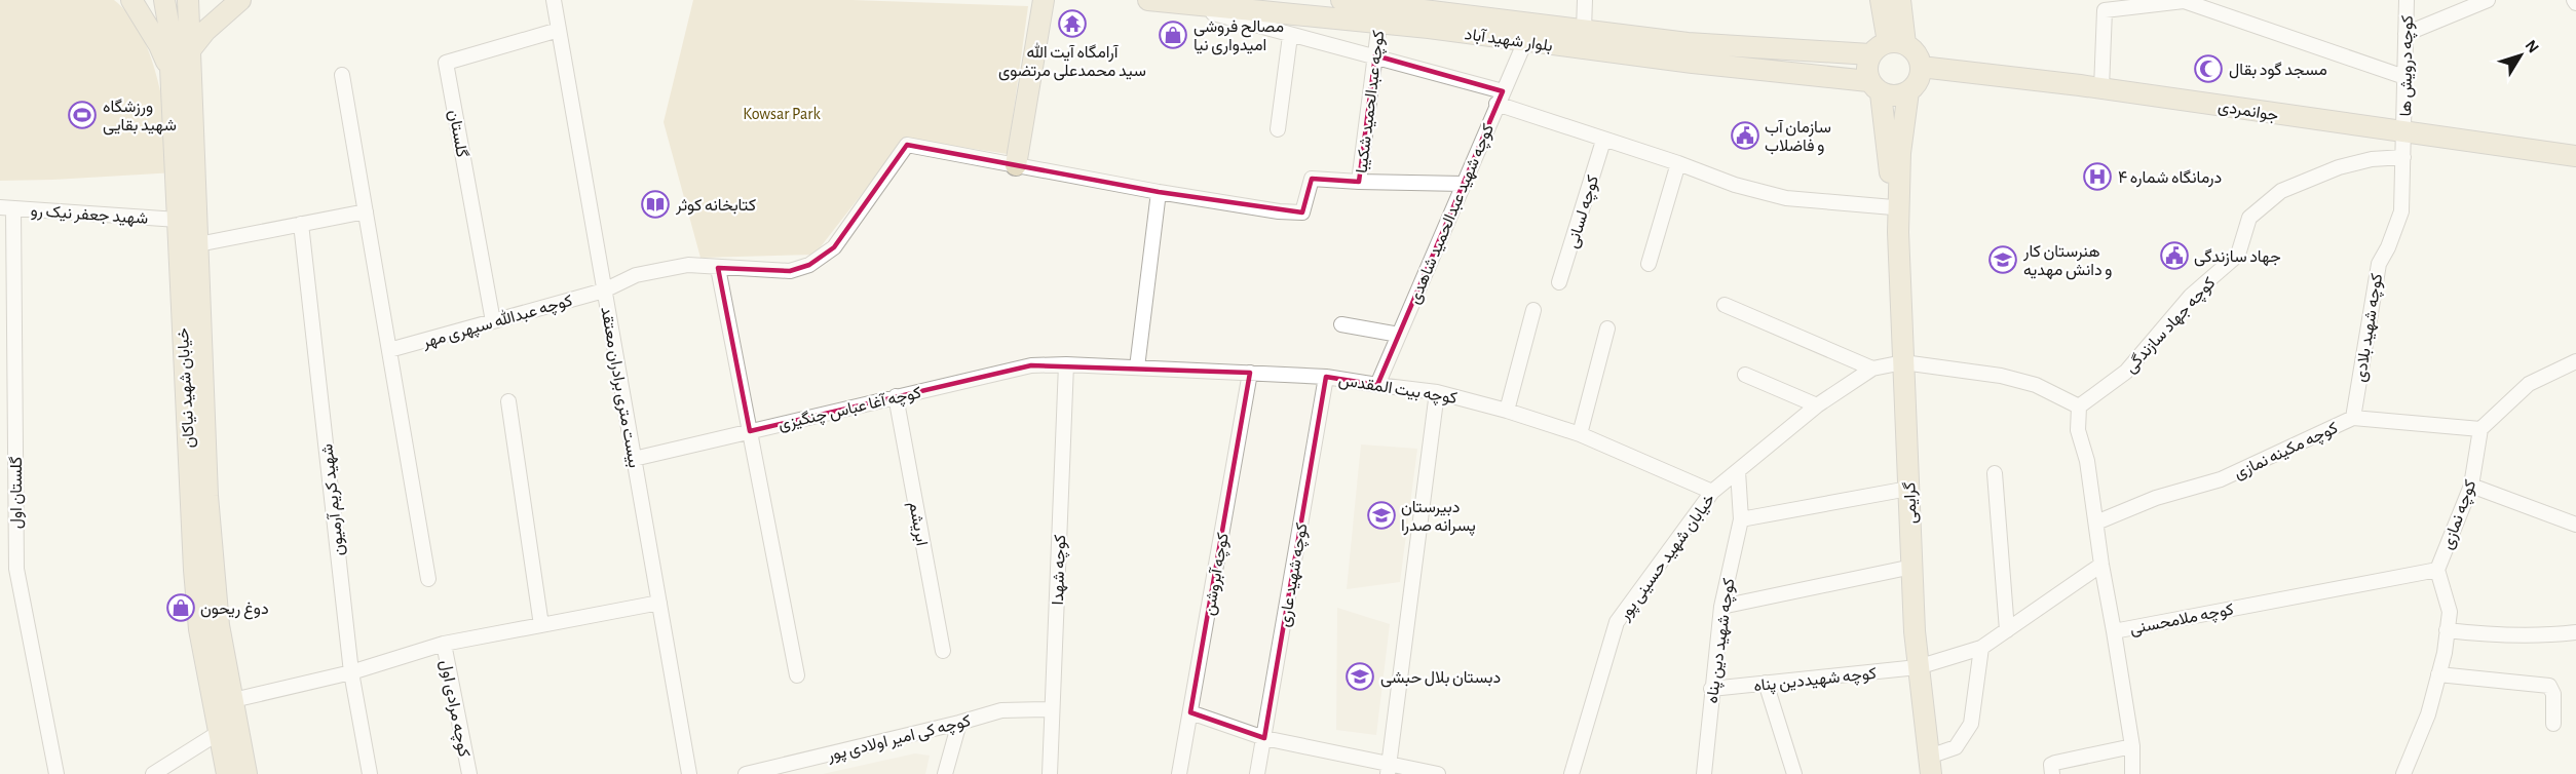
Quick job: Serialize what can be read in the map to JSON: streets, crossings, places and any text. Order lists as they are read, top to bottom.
{
  "streets": {
    "main road": [
      "بلوار شهید آباد",
      "جوانمردی",
      "خیابان شهید نیاکان",
      "گرایمی"
    ],
    "street": [
      "کوچه درویش ها",
      "کوچه عبدالحمید شکیبا",
      "گلستان",
      "کوچه لسانی",
      "شهید جعفر نیک رو",
      "کوچه شهید عبدالحمید شاهدی",
      "کوچه عبدالله سپهری مهر",
      "کوچه جهاد سازندگی",
      "کوچه شهید بلادی",
      "بیست متری برادران معتقد",
      "کوچه بیت المقدس",
      "کوچه آغا عباس چنگیزی",
      "کوچه مکینه نمازی",
      "گلستان اول",
      "شهید کریم آرمیون",
      "کوچه نمازی",
      "ابریشم",
      "خیابان شهید حسینی پور",
      "کوچه شهدا",
      "کوچه آبروشن",
      "کوچه شهید عاری",
      "کوچه ملامحسنی",
      "کوچه شهید دین پناه",
      "کوچه شهیددین پناه",
      "کوچه مرادی اول",
      "کوچه کی امیر اولادی پور"
    ]
  },
  "crossings": [
    ["بلوار شهید آباد", "کوچه عبدالحمید شکیبا"],
    ["بلوار شهید آباد", "جوانمردی"],
    ["بلوار شهید آباد", "کوچه شهید عبدالحمید شاهدی"],
    ["کوچه درویش ها", "جوانمردی"],
    ["کوچه درویش ها", "کوچه شهید بلادی"],
    ["جوانمردی", "کوچه شهید بلادی"],
    ["گلستان", "کوچه عبدالله سپهری مهر"],
    ["گلستان", "بیست متری برادران معتقد"],
    ["شهید جعفر نیک رو", "خیابان شهید نیاکان"],
    ["شهید جعفر نیک رو", "گلستان اول"],
    ["کوچه شهید عبدالحمید شاهدی", "کوچه بیت المقدس"],
    ["کوچه عبدالله سپهری مهر", "بیست متری برادران معتقد"],
    ["کوچه جهاد سازندگی", "کوچه شهید بلادی"],
    ["کوچه جهاد سازندگی", "کوچه ملامحسنی"],
    ["کوچه شهید بلادی", "کوچه مکینه نمازی"],
    ["بیست متری برادران معتقد", "کوچه آغا عباس چنگیزی"],
    ["کوچه بیت المقدس", "کوچه آغا عباس چنگیزی"],
    ["کوچه بیت المقدس", "خیابان شهید حسینی پور"],
    ["کوچه بیت المقدس", "کوچه شهدا"],
    ["کوچه بیت المقدس", "کوچه آبروشن"],
    ["کوچه بیت المقدس", "کوچه شهید عاری"],
    ["کوچه آغا عباس چنگیزی", "ابریشم"],
    ["کوچه آغا عباس چنگیزی", "کوچه شهدا"],
    ["کوچه مکینه نمازی", "کوچه نمازی"],
    ["کوچه مکینه نمازی", "کوچه ملامحسنی"],
    ["گرایمی", "خیابان شهید حسینی پور"],
    ["گرایمی", "کوچه شهیددین پناه"],
    ["کوچه نمازی", "کوچه ملامحسنی"],
    ["خیابان شهید حسینی پور", "کوچه شهید دین پناه"],
    ["کوچه شهدا", "کوچه کی امیر اولادی پور"],
    ["کوچه ملامحسنی", "کوچه شهیددین پناه"],
    ["کوچه شهید دین پناه", "کوچه شهیددین پناه"]
  ],
  "parks": ["Kowsar Park"],
  "places": {
    "temple": ["آرامگاه آیت الله سید محمدعلی مرتضوی"],
    "shop": ["مصالح فروشی امیدواری نیا", "دوغ ریحون"],
    "mosque": ["مسجد گود بقال"],
    "sports": ["ورزشگاه شهید بقایی"],
    "public building": ["سازمان آب و فاضلاب", "جهاد سازندگی"],
    "hospital": ["درمانگاه شماره ۴"],
    "library": ["کتابخانه کوثر"],
    "school or university": ["هنرستان کار و دانش مهدیه", "دبیرستان پسرانه صدرا", "دبستان بلال حبشی"]
  },
  "north": "top right"
}
